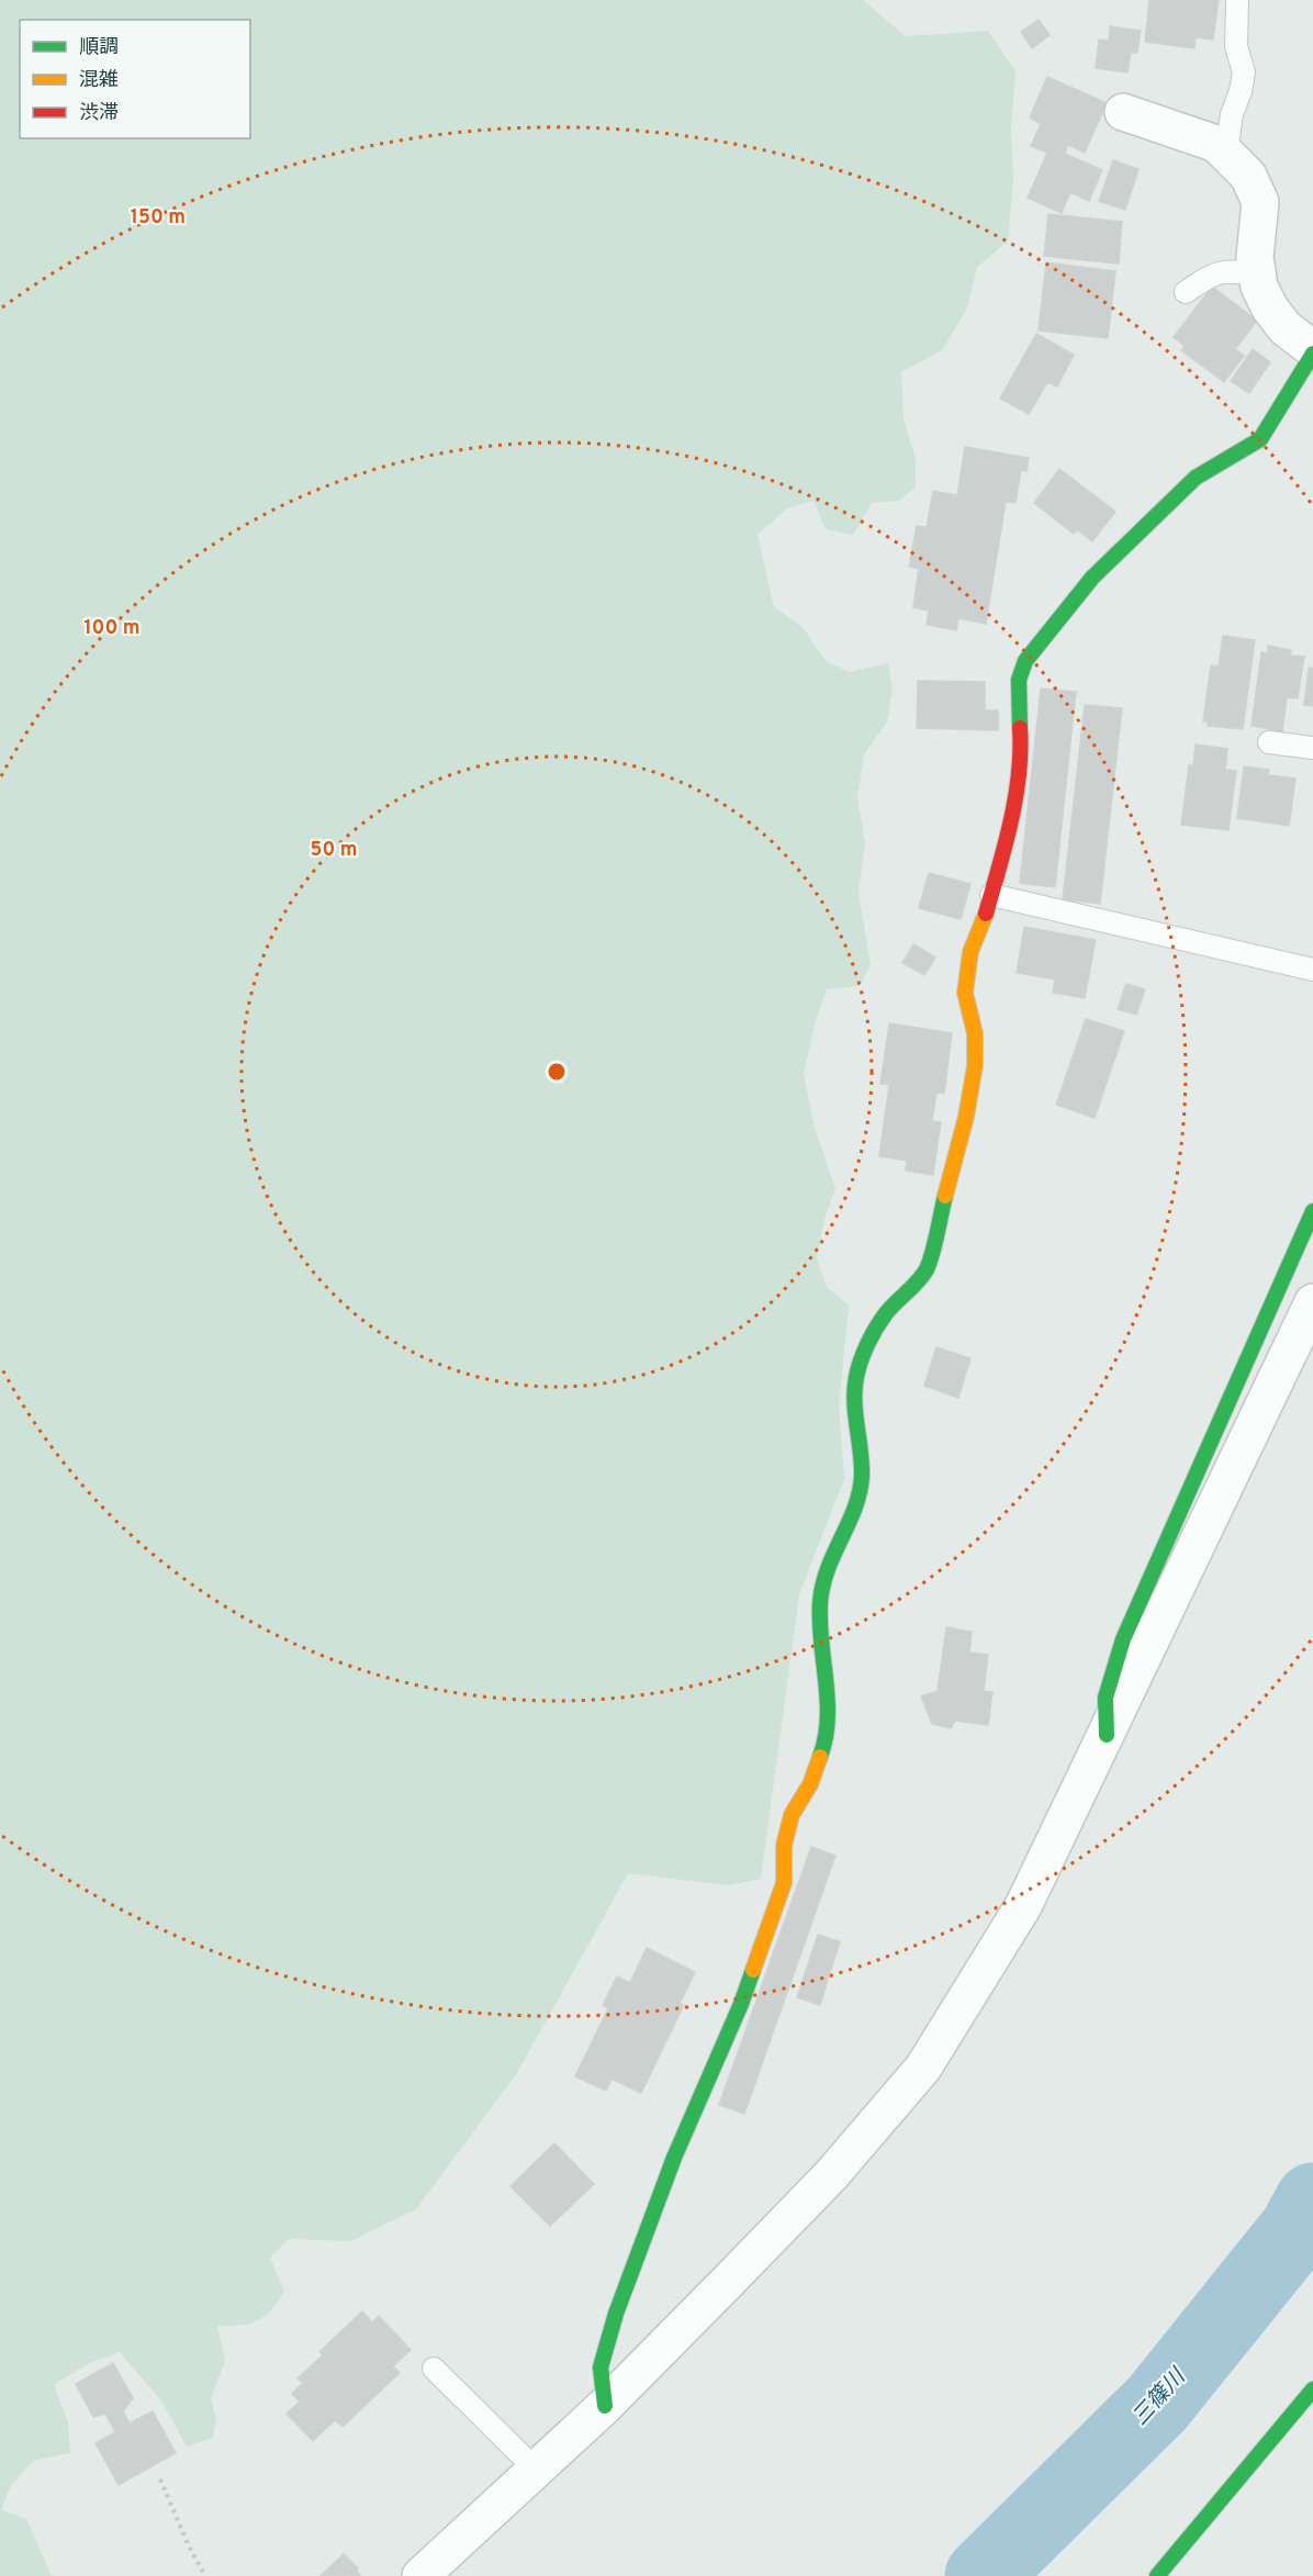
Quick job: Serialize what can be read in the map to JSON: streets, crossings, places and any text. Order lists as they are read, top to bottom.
{
  "water": ["三篠川"],
  "legend": ["順調", "混雑", "渋滞"],
  "rings": ["150 m", "100 m", "50 m"]
}
